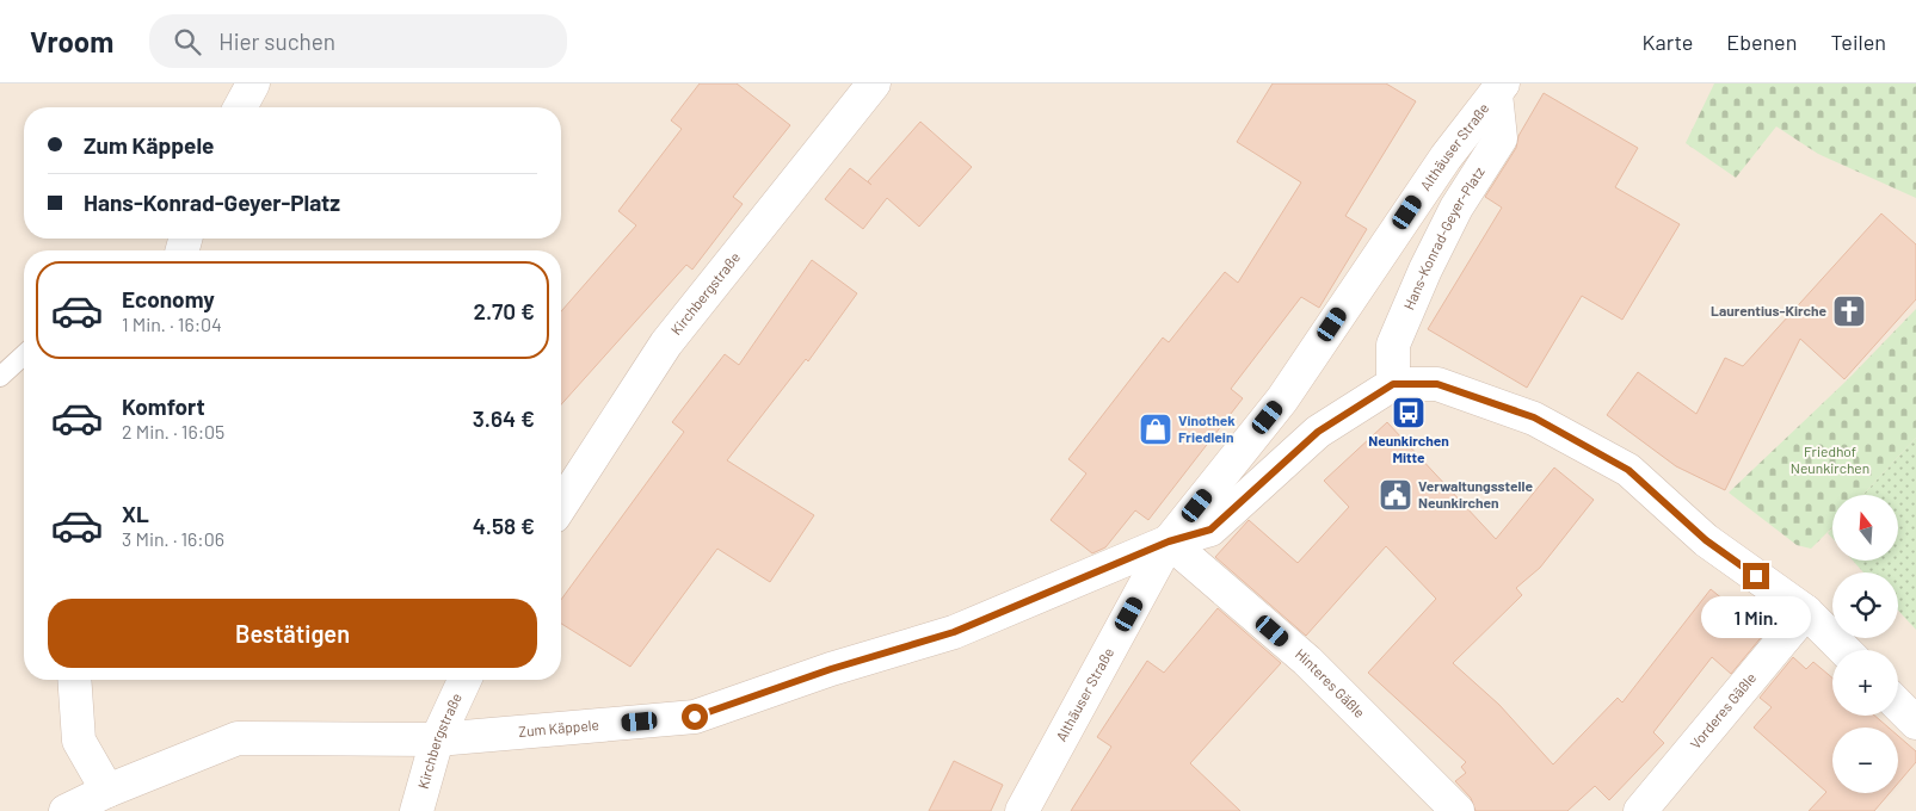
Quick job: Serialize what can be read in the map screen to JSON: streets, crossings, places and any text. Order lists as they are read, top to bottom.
{
  "streets": {
    "street": [
      "Althäuser Straße",
      "Hans-Konrad-Geyer-Platz",
      "Kirchbergstraße",
      "Hinteres Gäßle",
      "Vorderes Gäßle",
      "Zum Käppele"
    ]
  },
  "crossings": [
    ["Althäuser Straße", "Hans-Konrad-Geyer-Platz"],
    ["Althäuser Straße", "Hinteres Gäßle"],
    ["Althäuser Straße", "Zum Käppele"],
    ["Kirchbergstraße", "Zum Käppele"],
    ["Hinteres Gäßle", "Zum Käppele"]
  ],
  "parks": ["Friedhof Neunkirchen"],
  "places": {
    "church": ["Laurentius-Kirche"],
    "bus stop": ["Neunkirchen Mitte"],
    "shop": ["Vinothek Friedlein"],
    "public building": ["Verwaltungsstelle Neunkirchen"]
  },
  "north": "top",
  "page": {
    "header": "Vroom",
    "search": "Hier suchen",
    "nav": ["Karte", "Ebenen", "Teilen"],
    "banner": ["Zum Käppele", "Hans-Konrad-Geyer-Platz"],
    "list": [
      {
        "name": "Economy",
        "note": "1 Min. · 16:04",
        "value": "2.70 €"
      },
      {
        "name": "Komfort",
        "note": "2 Min. · 16:05",
        "value": "3.64 €"
      },
      {
        "name": "XL",
        "note": "3 Min. · 16:06",
        "value": "4.58 €"
      }
    ],
    "map_buttons": ["+", "−"],
    "buttons": "Bestätigen",
    "bubble": "1 Min."
  }
}
